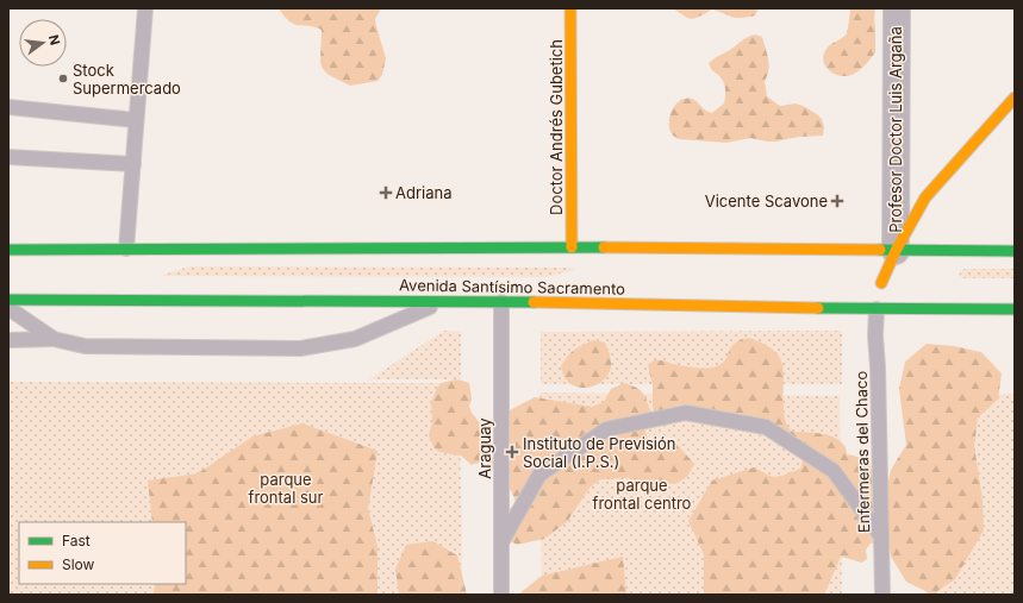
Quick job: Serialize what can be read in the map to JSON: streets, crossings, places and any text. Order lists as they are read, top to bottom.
{
  "streets": {
    "main road": ["Doctor Andrés Gubetich", "Avenida Santísimo Sacramento"],
    "street": ["Profesor Doctor Luis Argaña"],
    "lane": ["Araguay", "Enfermeras del Chaco"]
  },
  "crossings": [
    ["Avenida Santísimo Sacramento", "Araguay"],
    ["Avenida Santísimo Sacramento", "Enfermeras del Chaco"]
  ],
  "parks": ["parque frontal sur", "parque frontal centro"],
  "places": {
    "other": ["Stock Supermercado"],
    "health": ["Adriana", "Vicente Scavone", "Instituto de Previsión Social (I.P.S.)"]
  },
  "legend": ["Fast", "Slow"],
  "north": "right"
}
